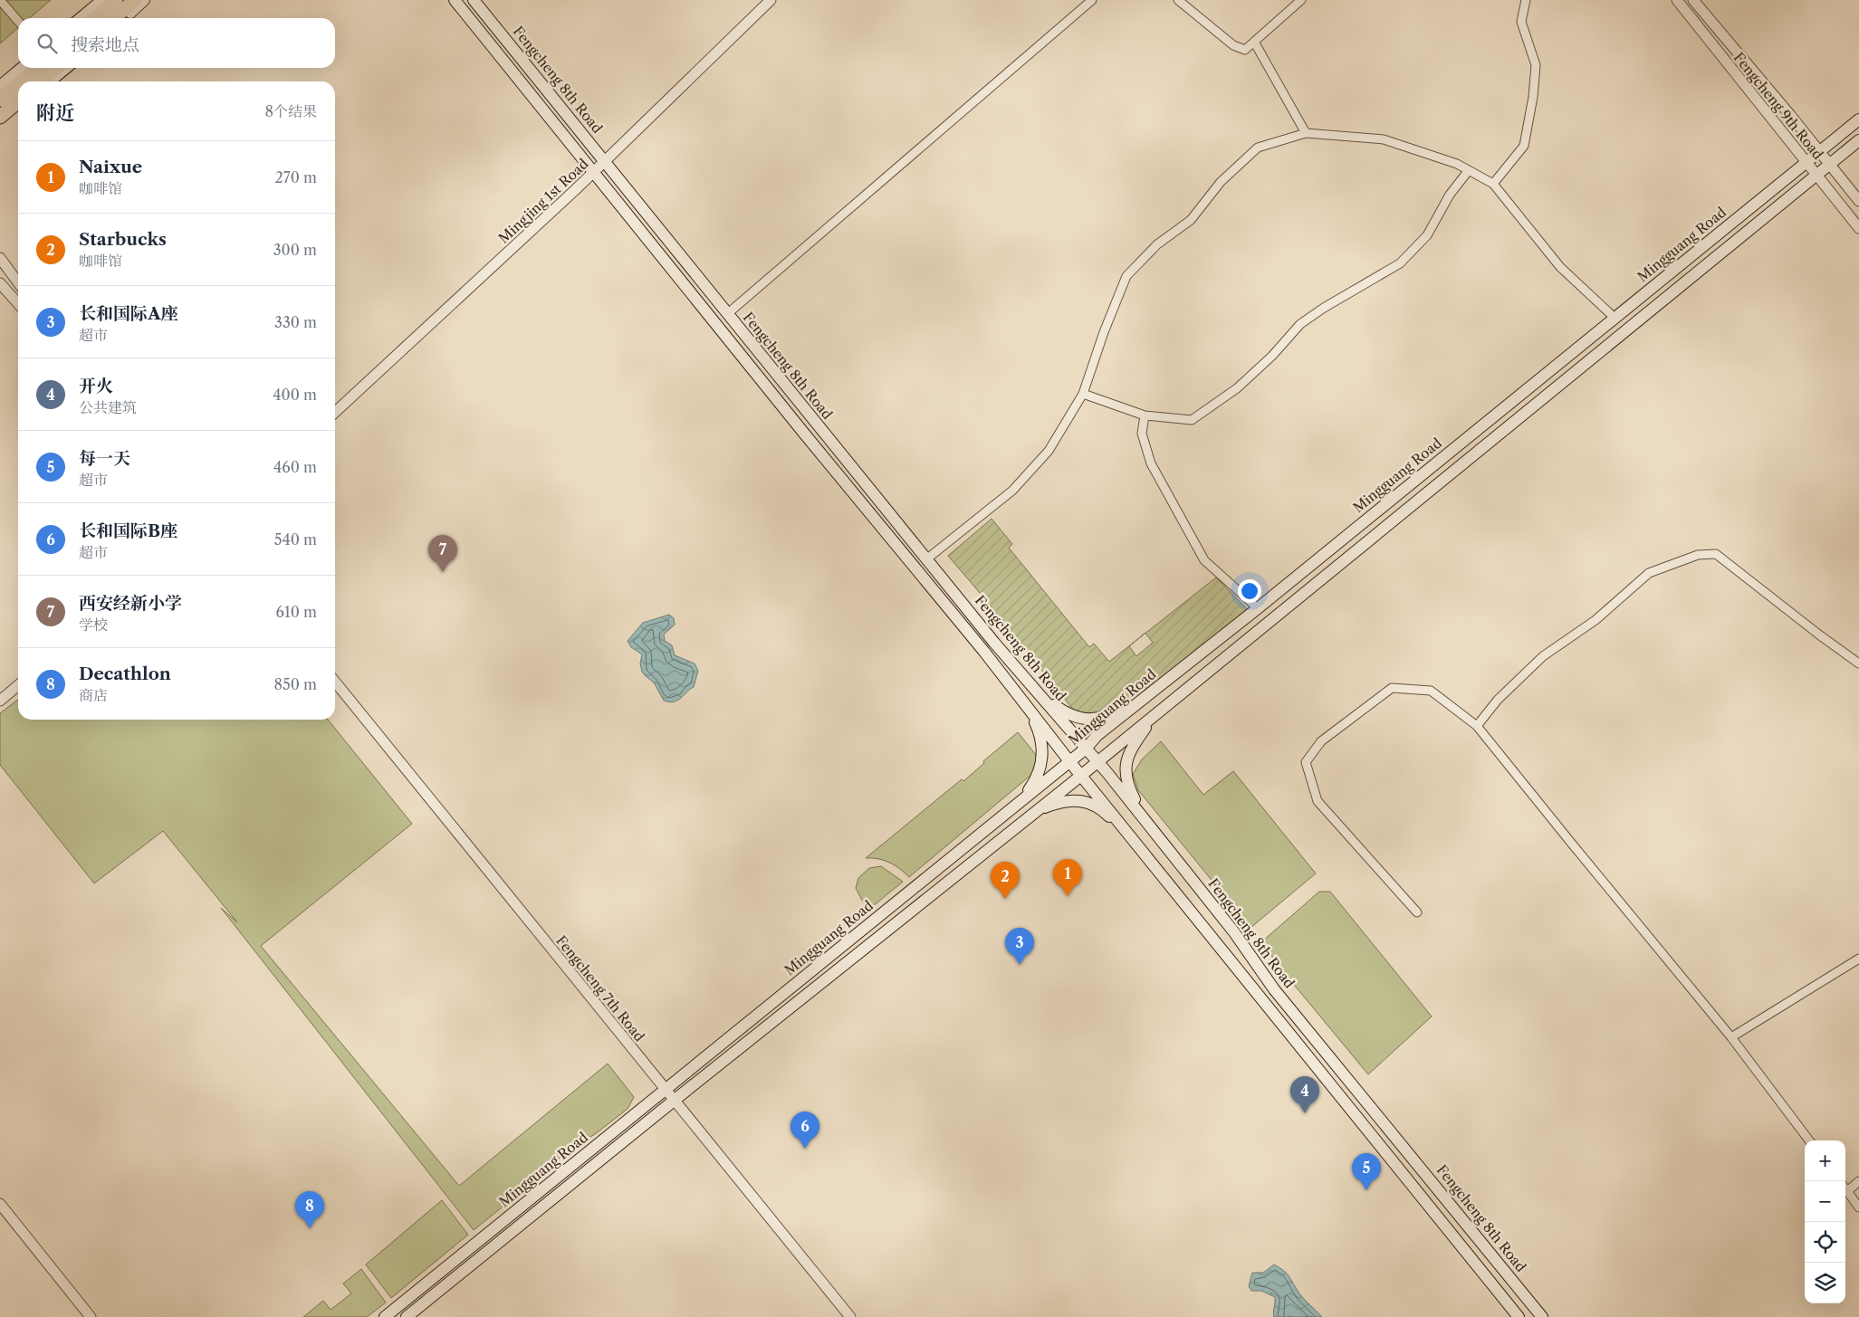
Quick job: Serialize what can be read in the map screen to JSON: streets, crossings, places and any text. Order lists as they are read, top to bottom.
{
  "streets": {
    "main road": ["Fengcheng 8th Road", "Mingguang Road"],
    "street": ["Fengcheng 9th Road", "Mingjing 1st Road", "Fengcheng 7th Road"]
  },
  "crossings": [
    ["Fengcheng 8th Road", "Mingjing 1st Road"],
    ["Fengcheng 8th Road", "Mingguang Road"],
    ["Fengcheng 9th Road", "Mingguang Road"],
    ["Mingguang Road", "Fengcheng 7th Road"]
  ],
  "page": {
    "search": "搜索地点",
    "heading": ["附近", "8个结果"],
    "list": [
      {
        "mark": "1",
        "name": "Naixue",
        "note": "咖啡馆",
        "value": "270 m"
      },
      {
        "mark": "2",
        "name": "Starbucks",
        "note": "咖啡馆",
        "value": "300 m"
      },
      {
        "mark": "3",
        "name": "长和国际A座",
        "note": "超市",
        "value": "330 m"
      },
      {
        "mark": "4",
        "name": "开火",
        "note": "公共建筑",
        "value": "400 m"
      },
      {
        "mark": "5",
        "name": "每一天",
        "note": "超市",
        "value": "460 m"
      },
      {
        "mark": "6",
        "name": "长和国际B座",
        "note": "超市",
        "value": "540 m"
      },
      {
        "mark": "7",
        "name": "西安经新小学",
        "note": "学校",
        "value": "610 m"
      },
      {
        "mark": "8",
        "name": "Decathlon",
        "note": "商店",
        "value": "850 m"
      }
    ],
    "pins": [
      "7",
      "1",
      "2",
      "3",
      "4",
      "6",
      "5",
      "8"
    ],
    "map_buttons": ["+", "−"]
  }
}
